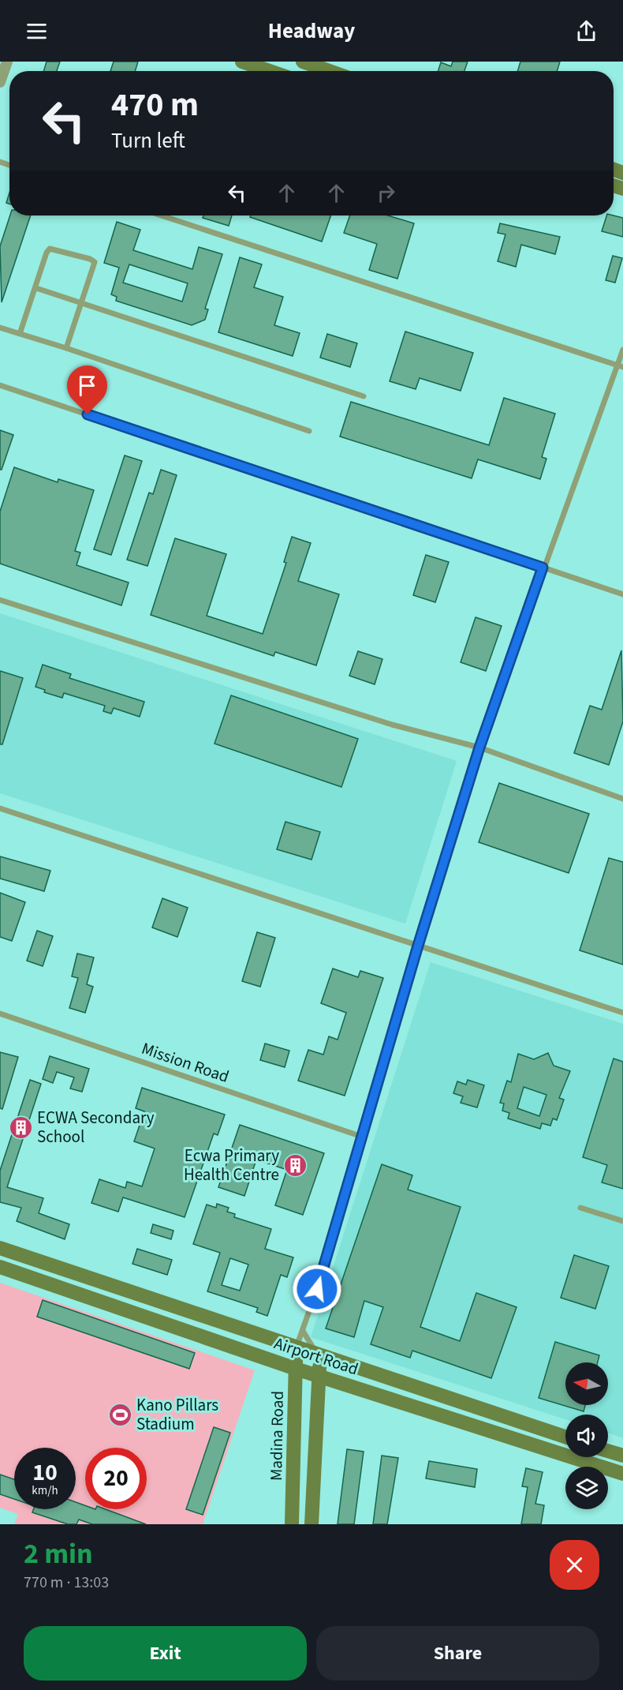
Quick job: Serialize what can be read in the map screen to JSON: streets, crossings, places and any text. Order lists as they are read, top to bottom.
{
  "streets": {
    "main road": ["Airport Road", "Madina Road"],
    "lane": ["Mission Road"]
  },
  "crossings": [
    ["Airport Road", "Madina Road"]
  ],
  "places": {
    "building": ["ECWA Secondary School", "Ecwa Primary Health Centre"],
    "sports": ["Kano Pillars Stadium"]
  },
  "north": "left",
  "page": {
    "header": "Headway",
    "turn": ["470 m", "Turn left"],
    "speed": "10 km/h",
    "limit": "20",
    "heading": ["2 min", "770 m · 13:03"],
    "buttons": ["Exit", "Share"]
  }
}
